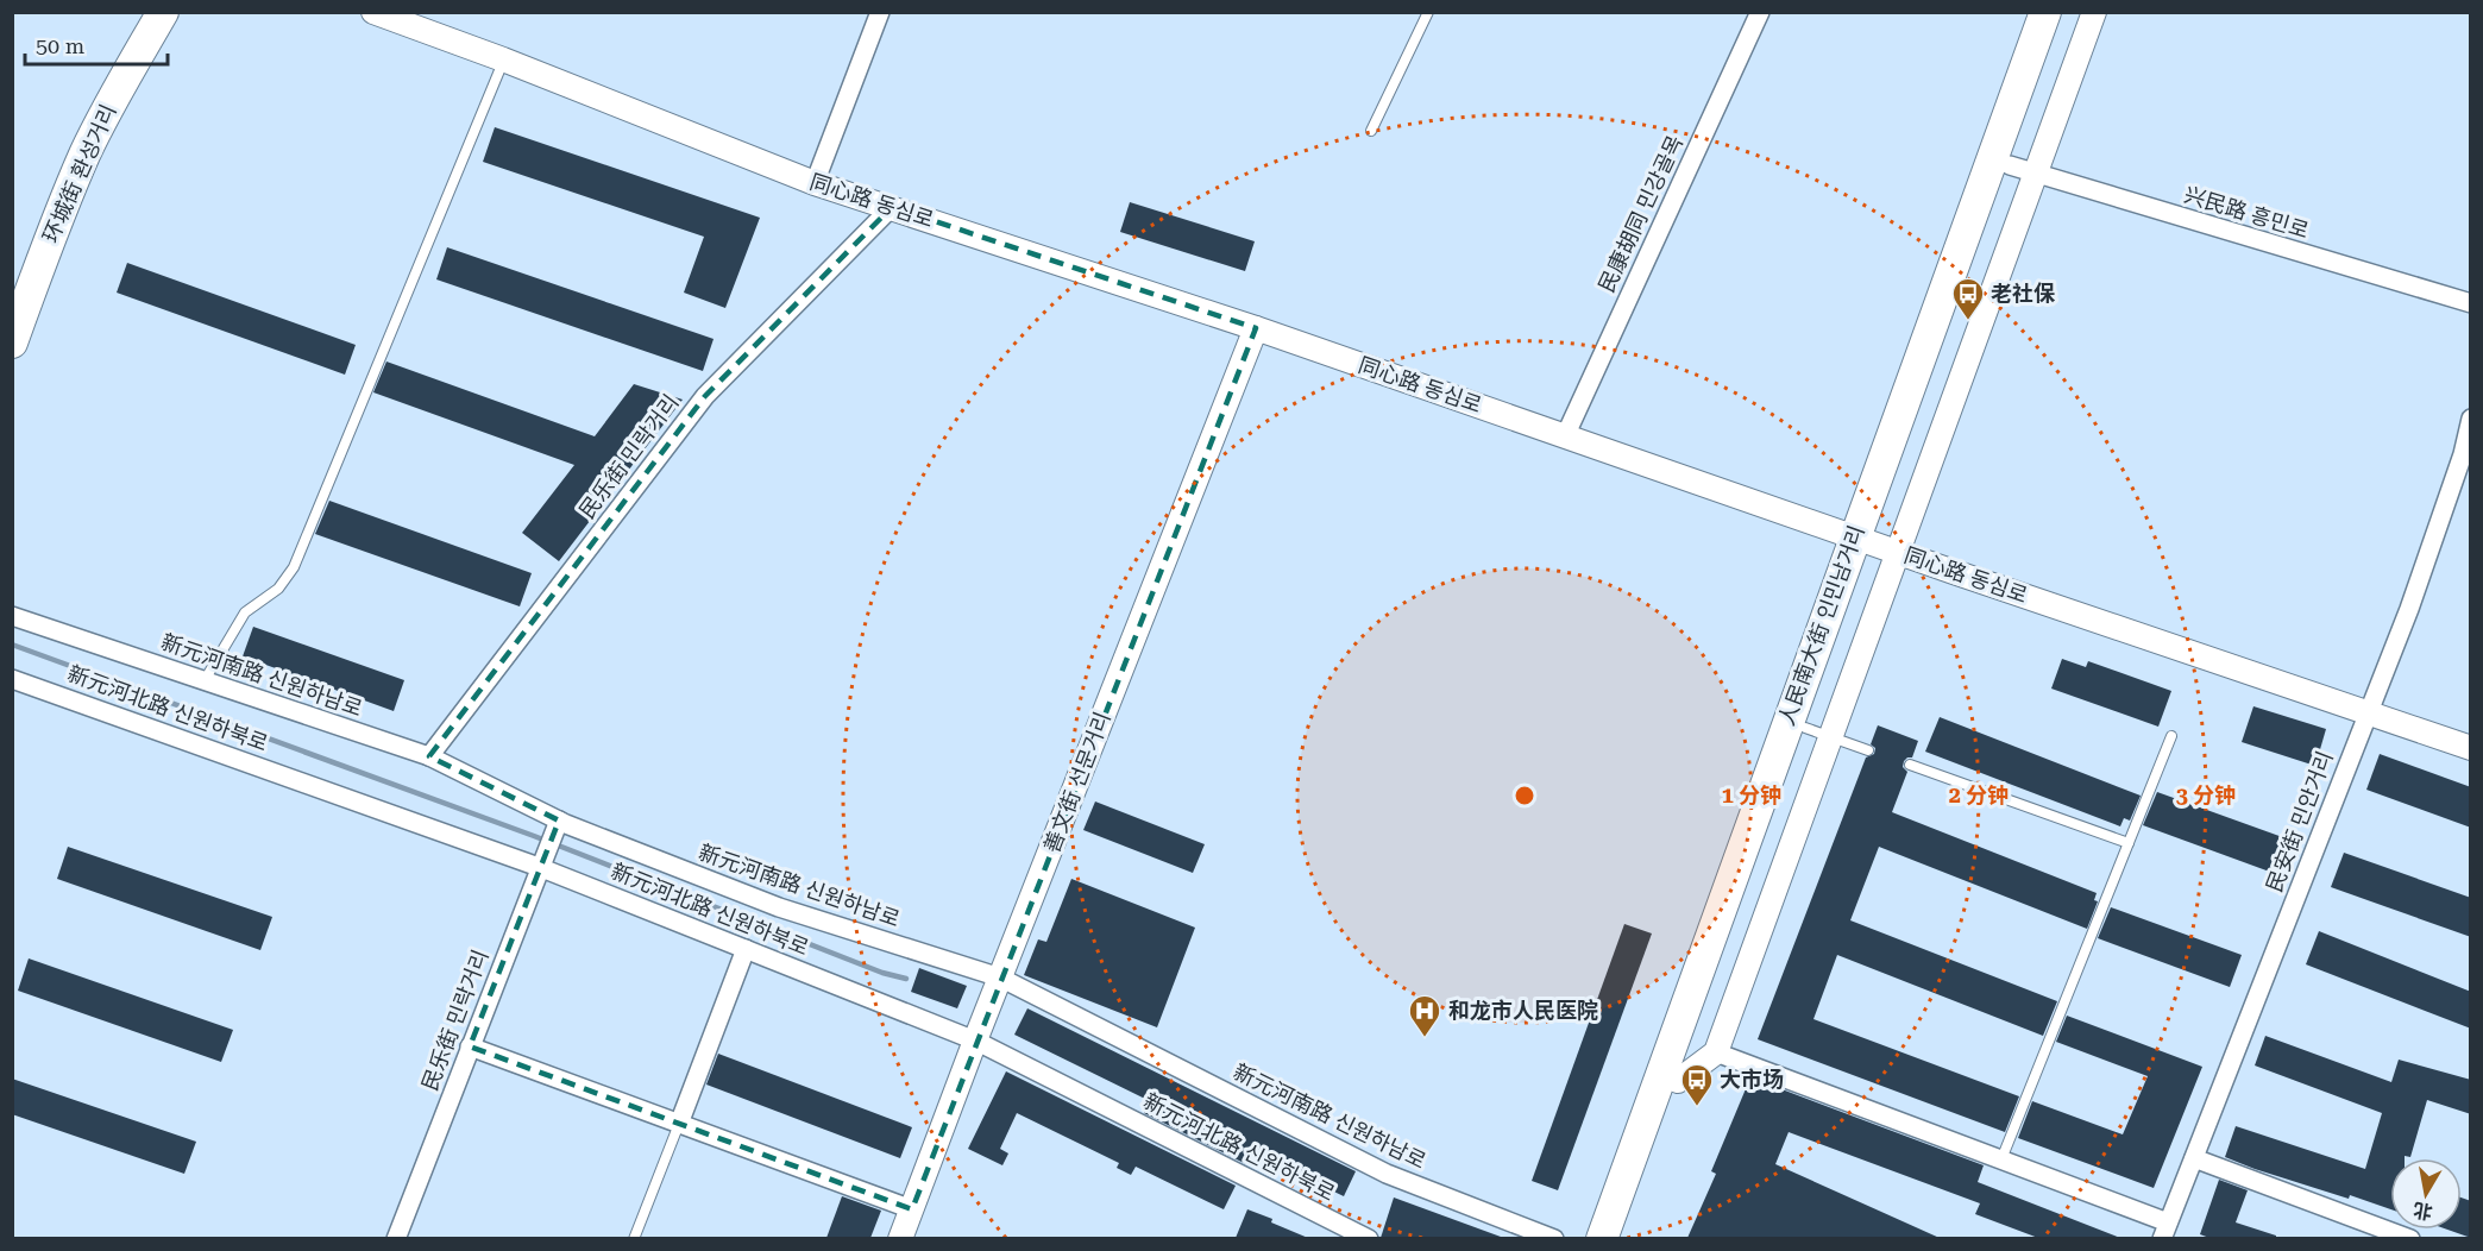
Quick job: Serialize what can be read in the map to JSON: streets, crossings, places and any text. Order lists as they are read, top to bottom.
{
  "streets": {
    "main road": ["环城街 환성거리", "人民南大街 인민남거리"],
    "street": [
      "同心路 동심로",
      "兴民路 흥민로",
      "民康胡同 민강골목",
      "民乐街 민락거리",
      "新元河南路 신원하남로",
      "新元河北路 신원하북로",
      "善文街 선문거리",
      "民安街 민안거리"
    ]
  },
  "crossings": [
    ["同心路 동심로", "民康胡同 민강골목"],
    ["同心路 동심로", "民乐街 민락거리"],
    ["同心路 동심로", "人民南大街 인민남거리"],
    ["同心路 동심로", "善文街 선문거리"],
    ["同心路 동심로", "民安街 민안거리"],
    ["兴民路 흥민로", "人民南大街 인민남거리"],
    ["民乐街 민락거리", "新元河南路 신원하남로"],
    ["民乐街 민락거리", "新元河北路 신원하북로"],
    ["新元河南路 신원하남로", "善文街 선문거리"],
    ["新元河北路 신원하북로", "善文街 선문거리"]
  ],
  "places": {
    "bus stop": ["老社保", "大市场"],
    "hospital": ["和龙市人民医院"]
  },
  "scale_bar": "50 m",
  "north": "bottom",
  "rings": ["1 分钟", "2 分钟", "3 分钟"]
}
